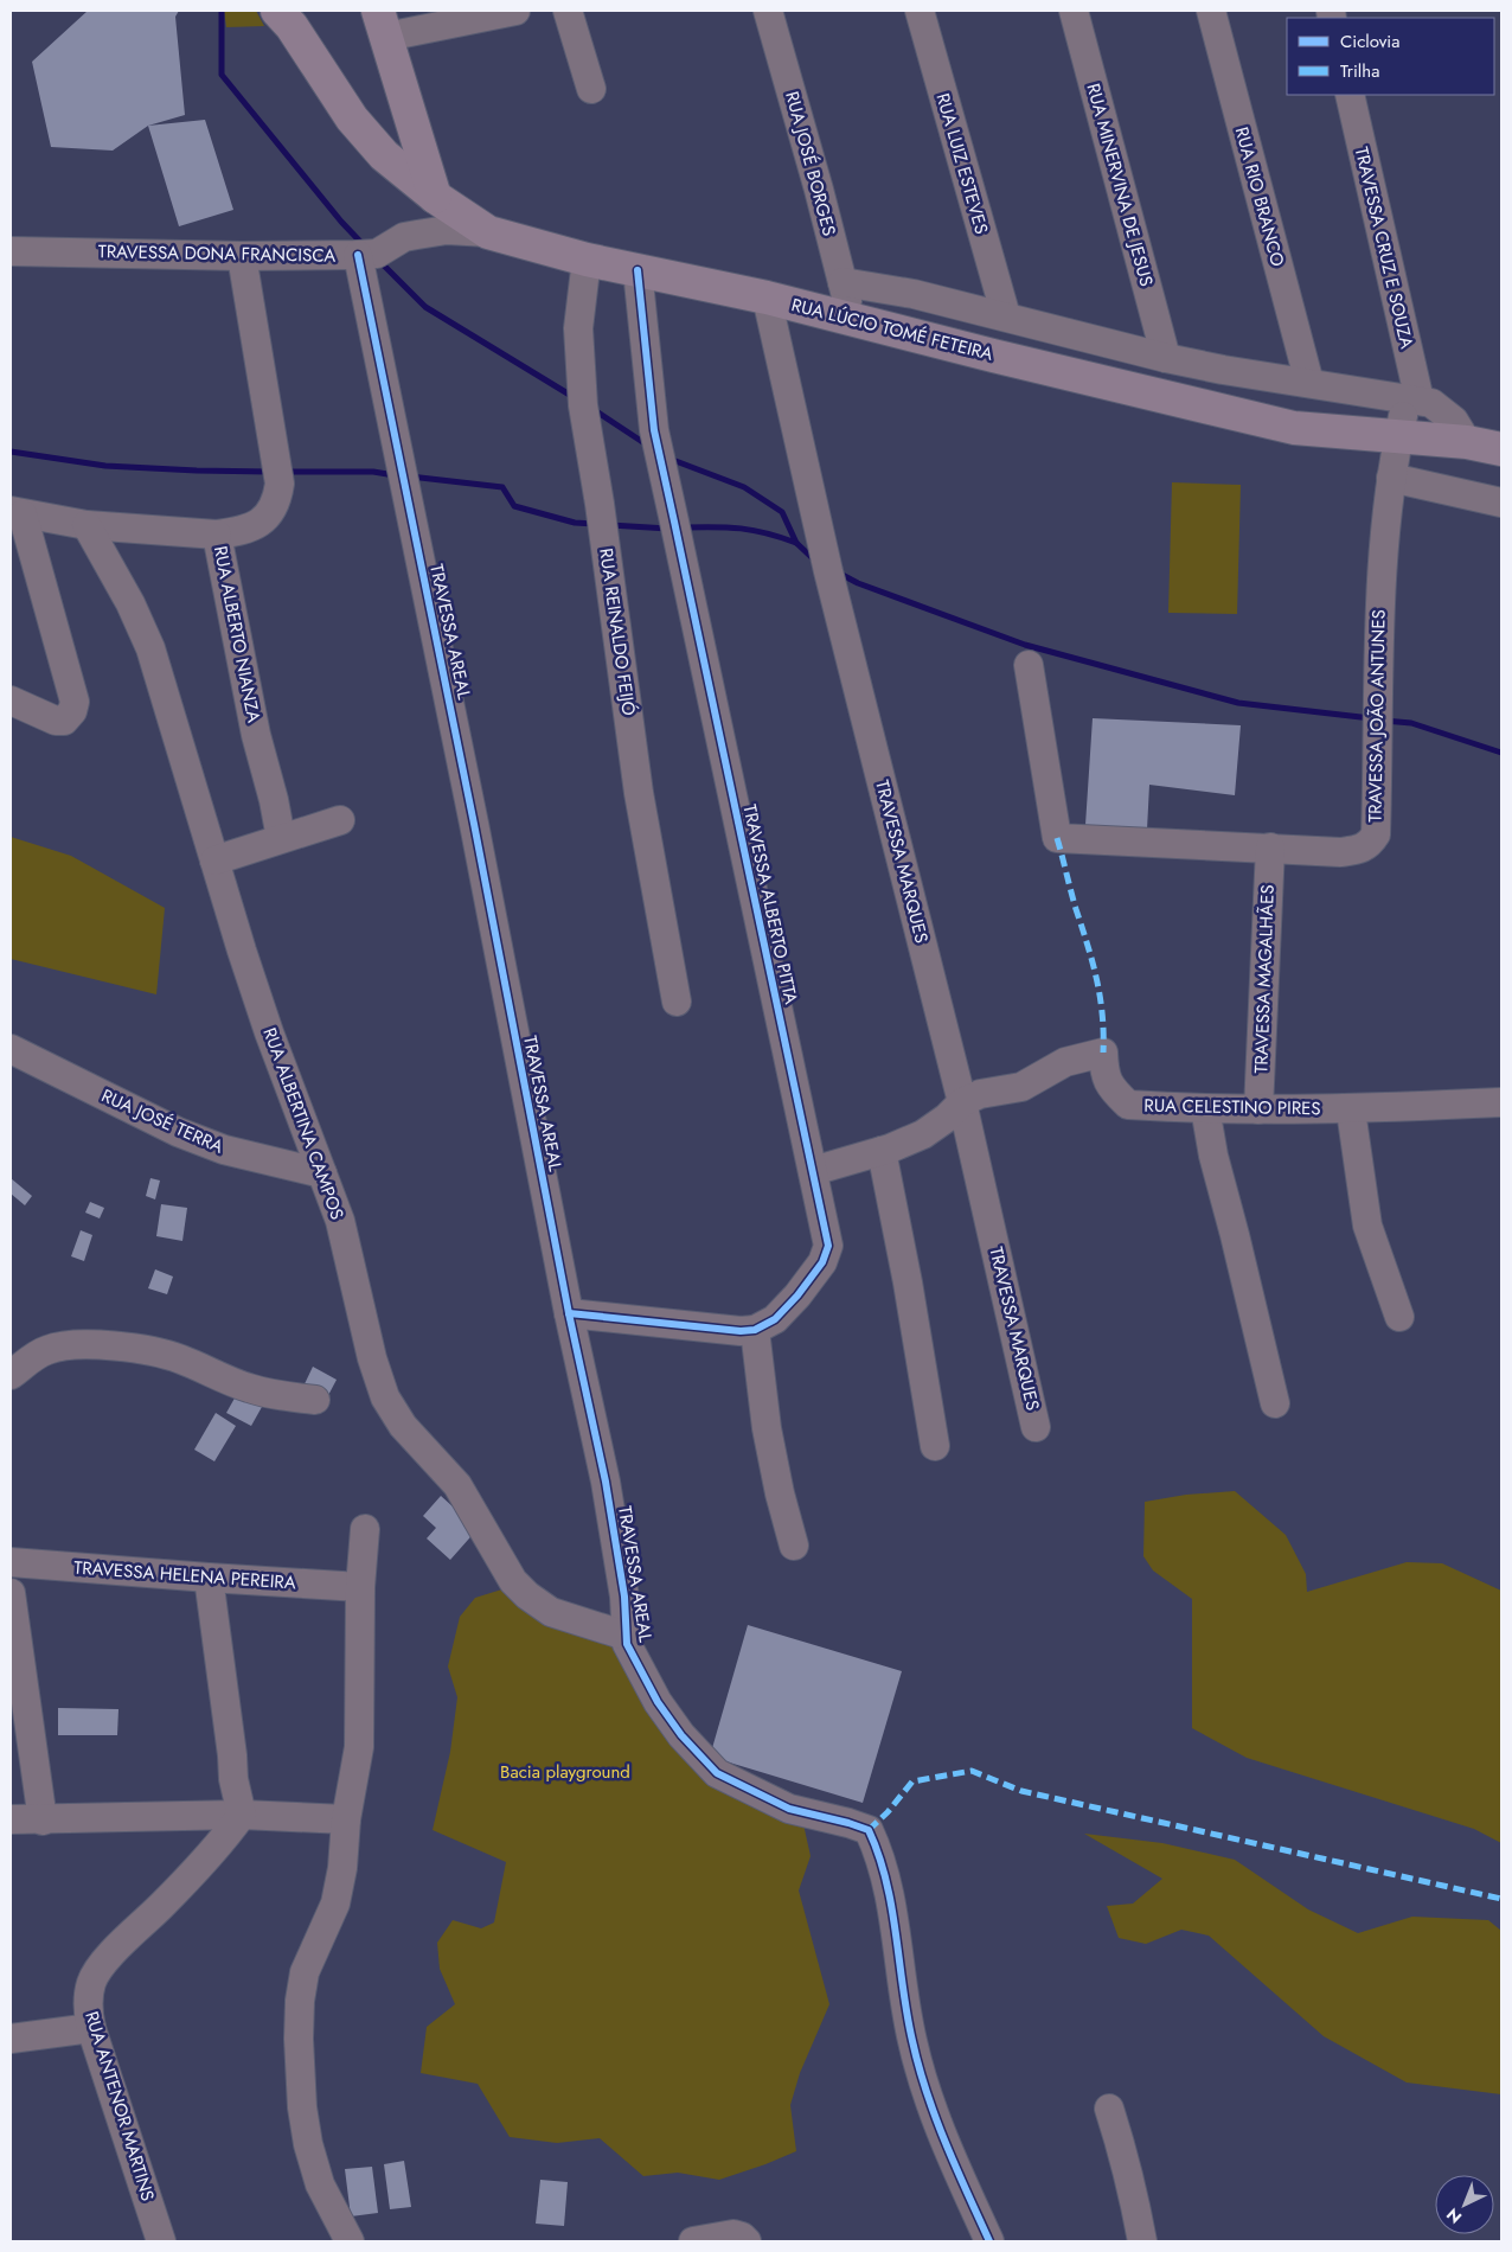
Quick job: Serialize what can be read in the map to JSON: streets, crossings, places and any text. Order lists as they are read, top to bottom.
{
  "streets": {
    "main road": ["RUA LÚCIO TOMÉ FETEIRA"],
    "street": [
      "RUA JOSÉ BORGES",
      "RUA LUIZ ESTEVES",
      "RUA MINERVINA DE JESUS",
      "RUA RIO BRANCO",
      "TRAVESSA CRUZ E SOUZA",
      "TRAVESSA DONA FRANCISCA",
      "TRAVESSA AREAL",
      "RUA REINALDO FEIJÓ",
      "RUA ALBERTO NIANZA",
      "TRAVESSA JOÃO ANTUNES",
      "TRAVESSA MARQUES",
      "TRAVESSA ALBERTO PITTA",
      "TRAVESSA MAGALHÃES",
      "RUA CELESTINO PIRES",
      "RUA JOSÉ TERRA",
      "RUA ALBERTINA CAMPOS",
      "TRAVESSA HELENA PEREIRA",
      "RUA ANTENOR MARTINS"
    ]
  },
  "crossings": [
    ["RUA JOSÉ BORGES", "RUA LÚCIO TOMÉ FETEIRA"],
    ["RUA LUIZ ESTEVES", "RUA LÚCIO TOMÉ FETEIRA"],
    ["RUA MINERVINA DE JESUS", "RUA LÚCIO TOMÉ FETEIRA"],
    ["RUA RIO BRANCO", "RUA LÚCIO TOMÉ FETEIRA"],
    ["TRAVESSA CRUZ E SOUZA", "RUA LÚCIO TOMÉ FETEIRA"],
    ["TRAVESSA CRUZ E SOUZA", "TRAVESSA JOÃO ANTUNES"],
    ["TRAVESSA DONA FRANCISCA", "TRAVESSA AREAL"],
    ["TRAVESSA DONA FRANCISCA", "RUA ALBERTO NIANZA"],
    ["RUA LÚCIO TOMÉ FETEIRA", "RUA REINALDO FEIJÓ"],
    ["RUA LÚCIO TOMÉ FETEIRA", "TRAVESSA JOÃO ANTUNES"],
    ["RUA LÚCIO TOMÉ FETEIRA", "TRAVESSA MARQUES"],
    ["RUA LÚCIO TOMÉ FETEIRA", "TRAVESSA ALBERTO PITTA"],
    ["TRAVESSA AREAL", "RUA ALBERTINA CAMPOS"],
    ["TRAVESSA JOÃO ANTUNES", "TRAVESSA MAGALHÃES"],
    ["TRAVESSA MARQUES", "RUA CELESTINO PIRES"],
    ["TRAVESSA ALBERTO PITTA", "RUA CELESTINO PIRES"],
    ["TRAVESSA MAGALHÃES", "RUA CELESTINO PIRES"],
    ["RUA JOSÉ TERRA", "RUA ALBERTINA CAMPOS"]
  ],
  "parks": ["Bacia playground"],
  "legend": ["Ciclovia", "Trilha"],
  "north": "bottom left"
}
